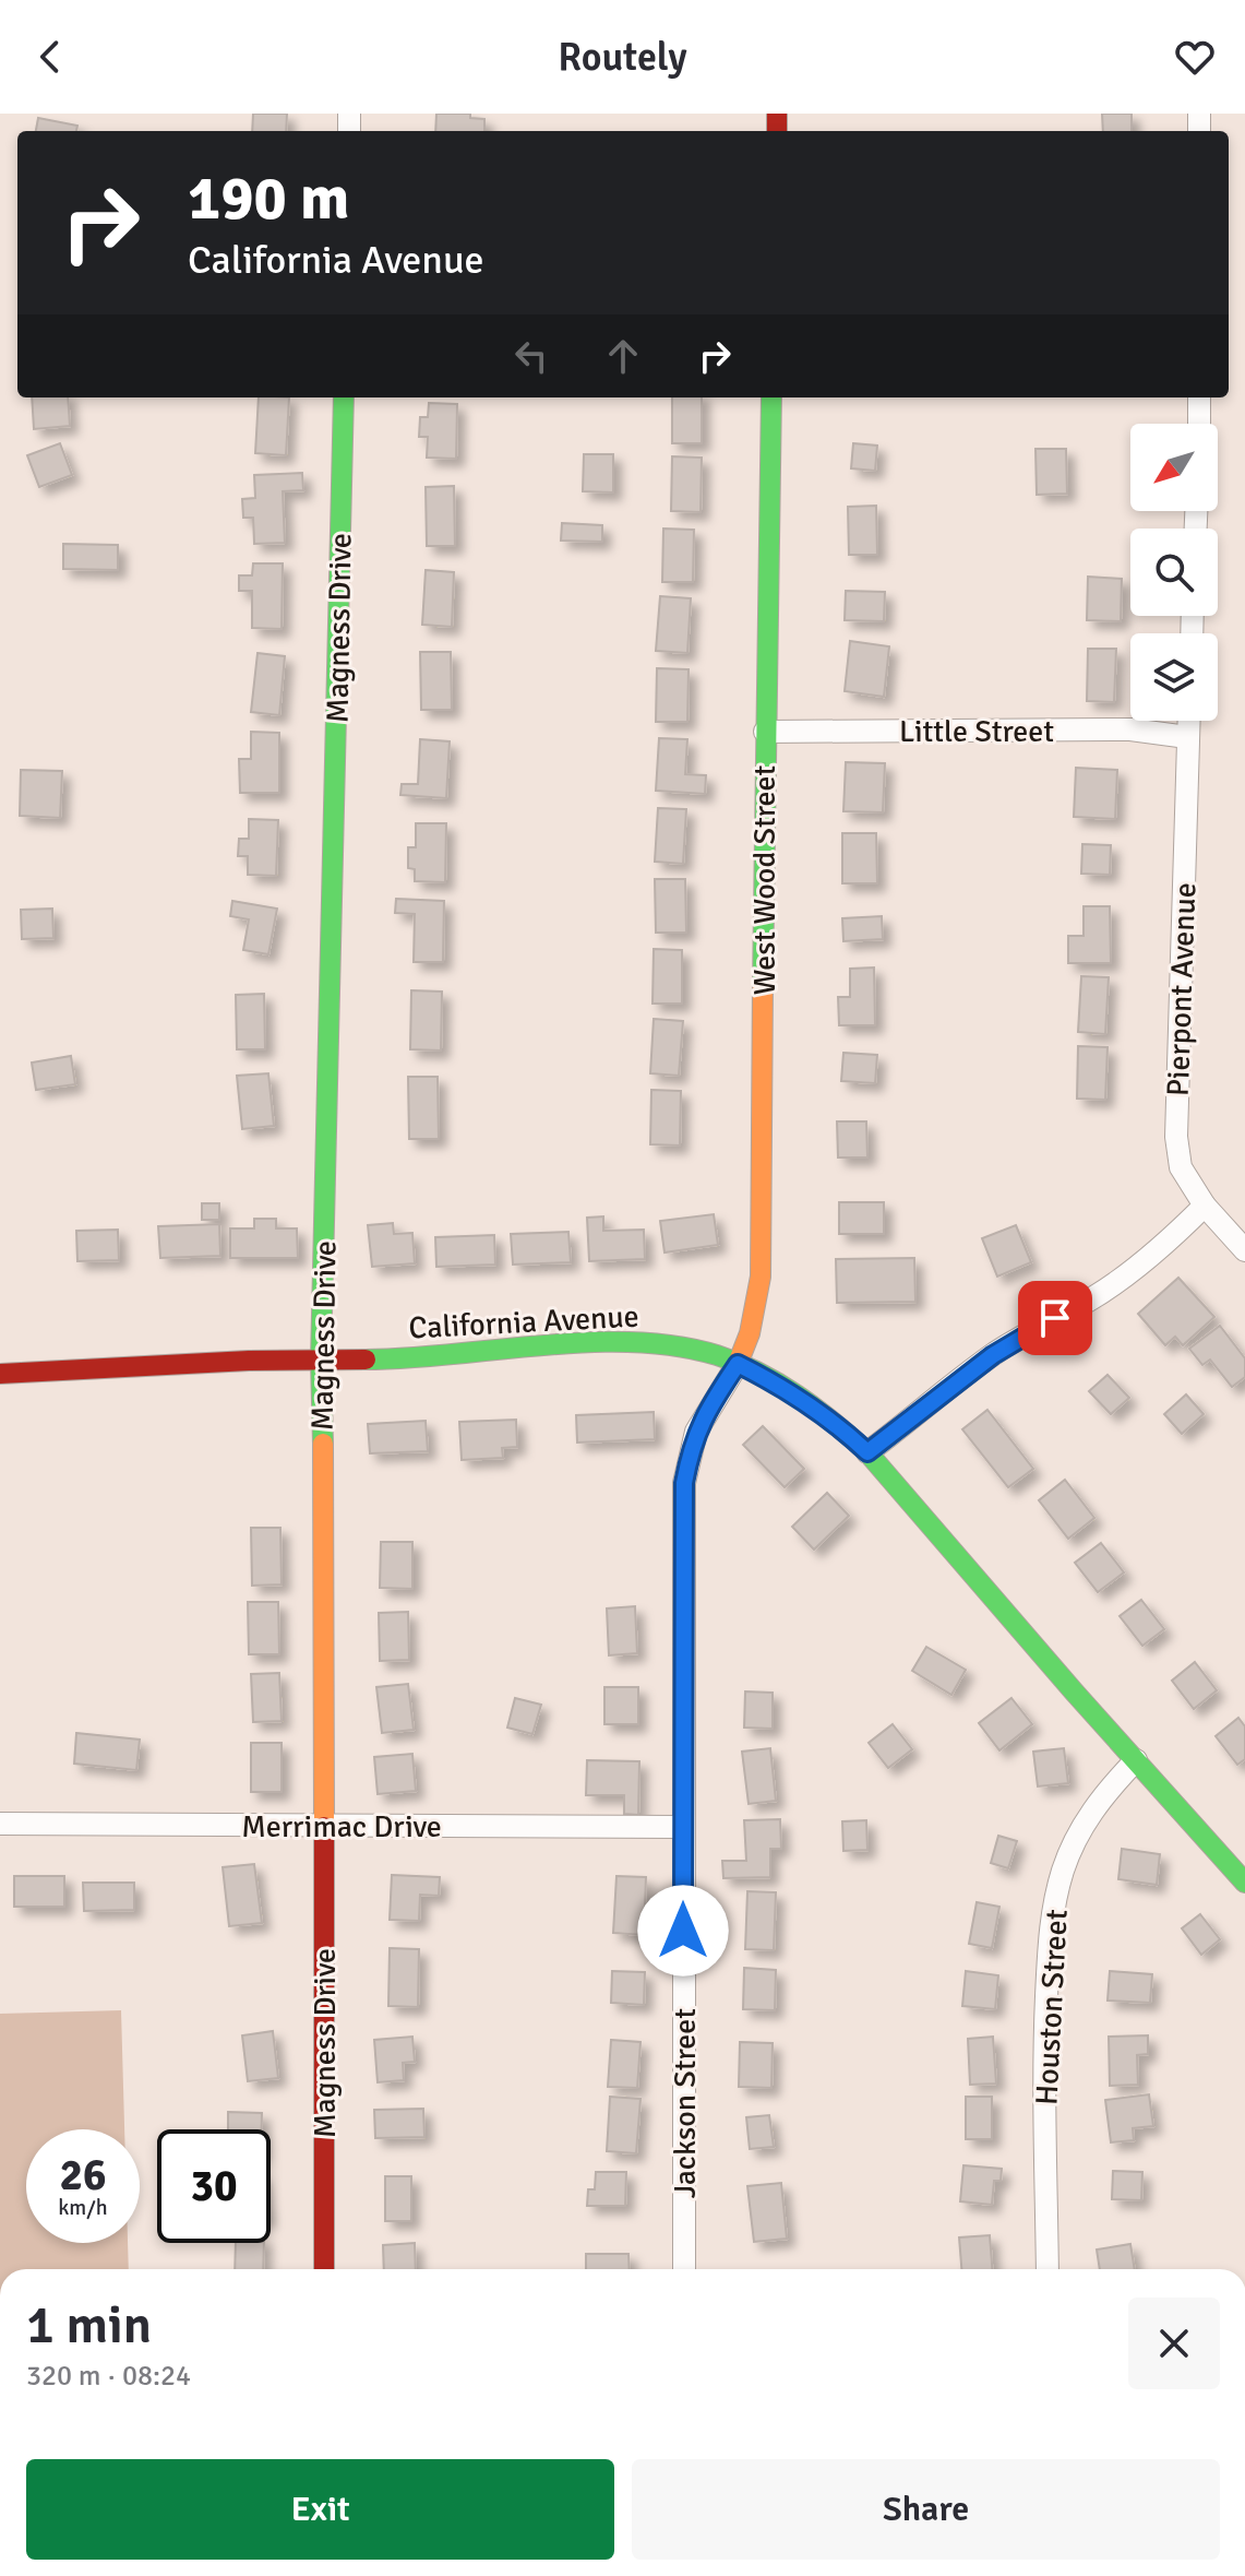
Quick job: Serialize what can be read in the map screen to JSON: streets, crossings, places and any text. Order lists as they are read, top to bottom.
{
  "streets": {
    "street": [
      "Magness Drive",
      "Little Street",
      "West Wood Street",
      "Pierpont Avenue",
      "California Avenue",
      "Merrimac Drive",
      "Houston Street",
      "Jackson Street"
    ]
  },
  "crossings": [
    ["Magness Drive", "California Avenue"],
    ["Magness Drive", "Merrimac Drive"],
    ["Little Street", "West Wood Street"],
    ["Little Street", "Pierpont Avenue"],
    ["West Wood Street", "California Avenue"],
    ["West Wood Street", "Jackson Street"],
    ["California Avenue", "Houston Street"],
    ["California Avenue", "Jackson Street"],
    ["Merrimac Drive", "Jackson Street"]
  ],
  "north": "bottom left",
  "page": {
    "header": "Routely",
    "turn": ["190 m", "California Avenue"],
    "speed": "26 km/h",
    "limit": "30",
    "heading": ["1 min", "320 m · 08:24"],
    "buttons": ["Exit", "Share"]
  }
}
